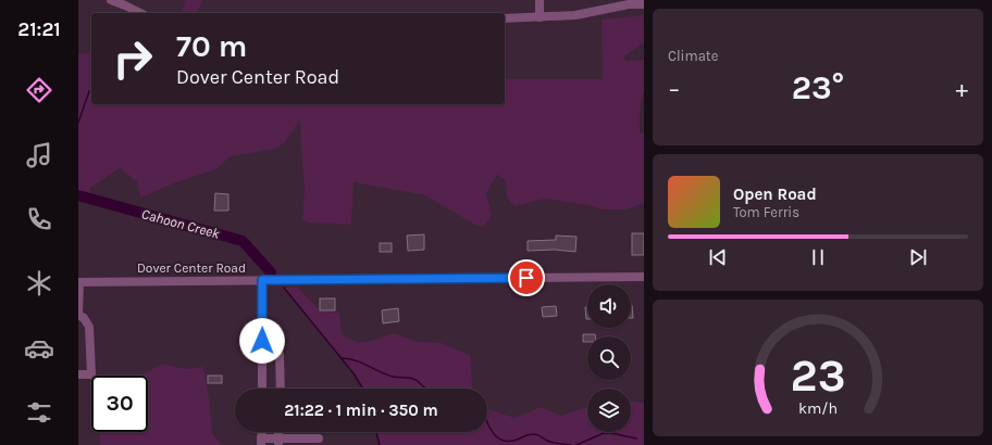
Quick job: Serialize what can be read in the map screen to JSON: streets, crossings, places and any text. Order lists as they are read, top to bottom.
{
  "streets": {
    "street": ["Dover Center Road"]
  },
  "water": ["Cahoon Creek"],
  "page": {
    "tabs": "21:21",
    "tile": "Climate",
    "turn": ["70 m", "Dover Center Road"],
    "heat": ["−", "23°", "+"],
    "song": ["Open Road", "Tom Ferris"],
    "limit": "30",
    "trip": "21:22 · 1 min · 350 m",
    "gauge": ["23", "km/h"]
  }
}
